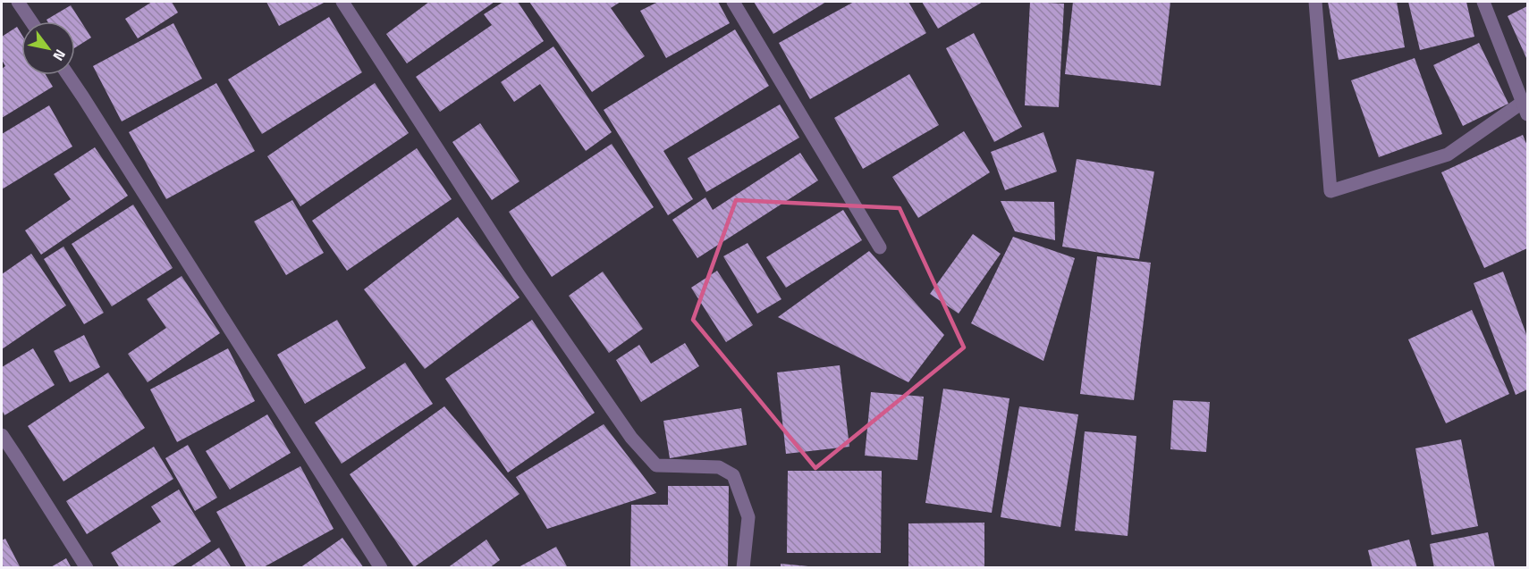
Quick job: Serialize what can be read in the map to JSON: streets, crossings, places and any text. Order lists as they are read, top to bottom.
{
  "north": "bottom right"
}
